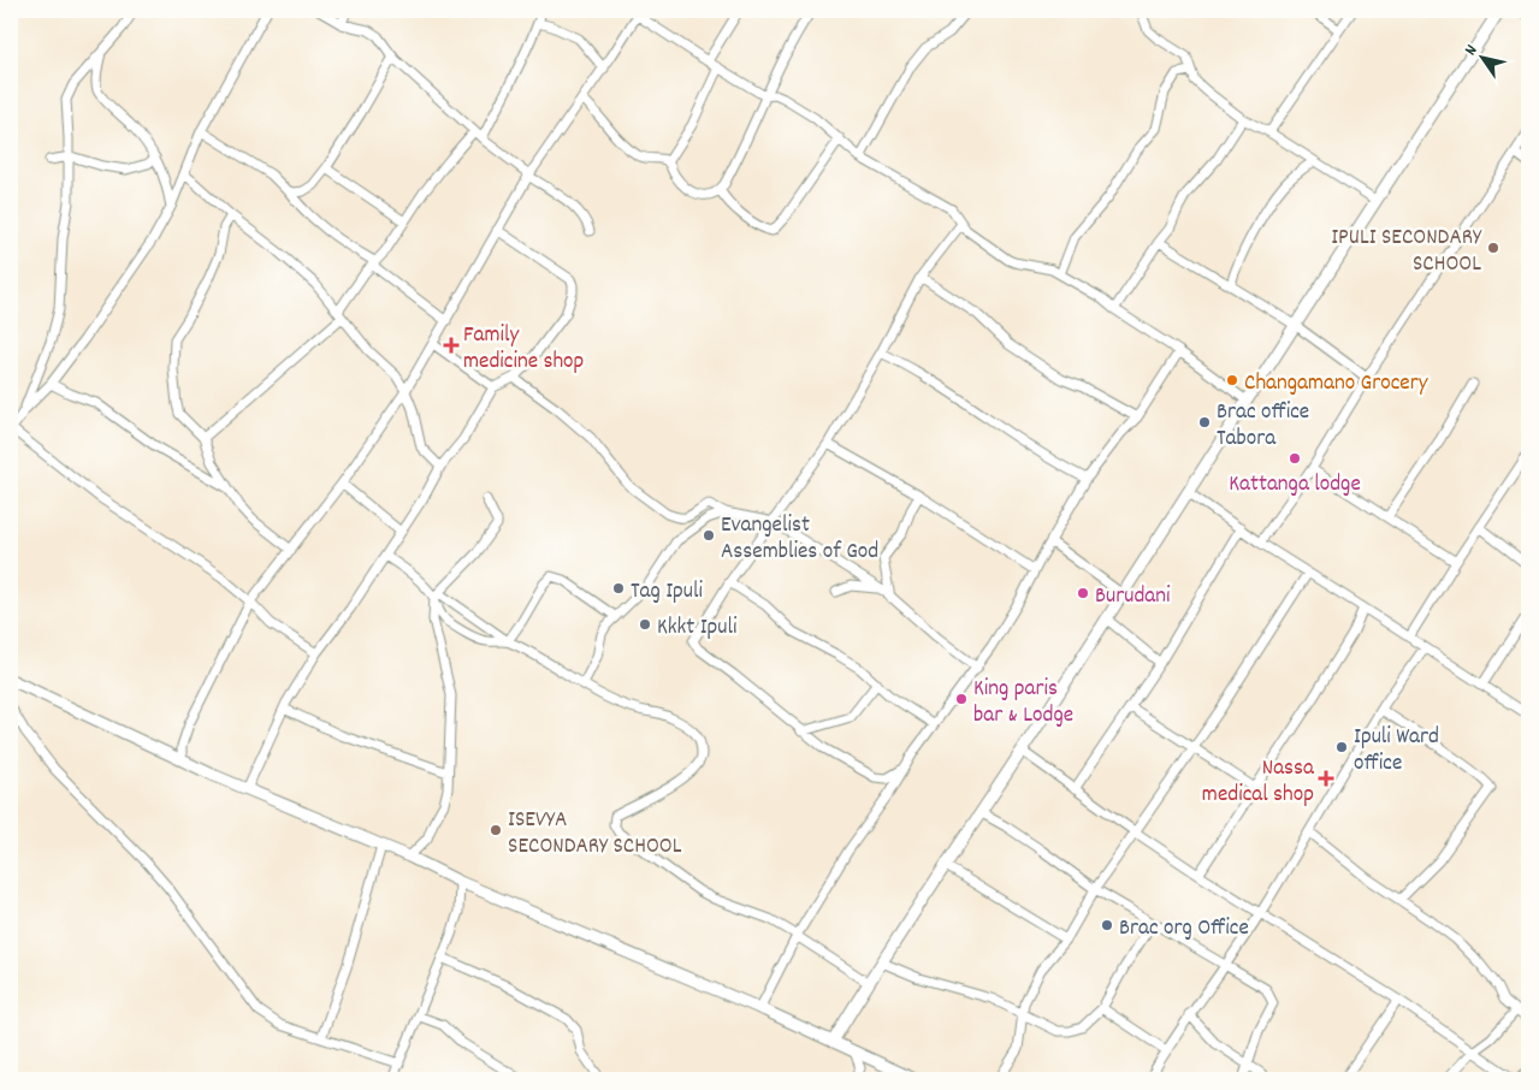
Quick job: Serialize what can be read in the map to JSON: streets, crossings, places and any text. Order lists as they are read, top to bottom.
{
  "places": {
    "other": [
      "IPULI SECONDARY SCHOOL",
      "Changamano Grocery",
      "Brac office Tabora",
      "Kattanga lodge",
      "Evangelist Assemblies of God",
      "Tag Ipuli",
      "Burudani",
      "Kkkt Ipuli",
      "King paris bar & Lodge",
      "Ipuli Ward office",
      "ISEVYA SECONDARY SCHOOL",
      "Brac org Office"
    ],
    "health": ["Family medicine shop", "Nassa medical shop"]
  },
  "north": "top left"
}
